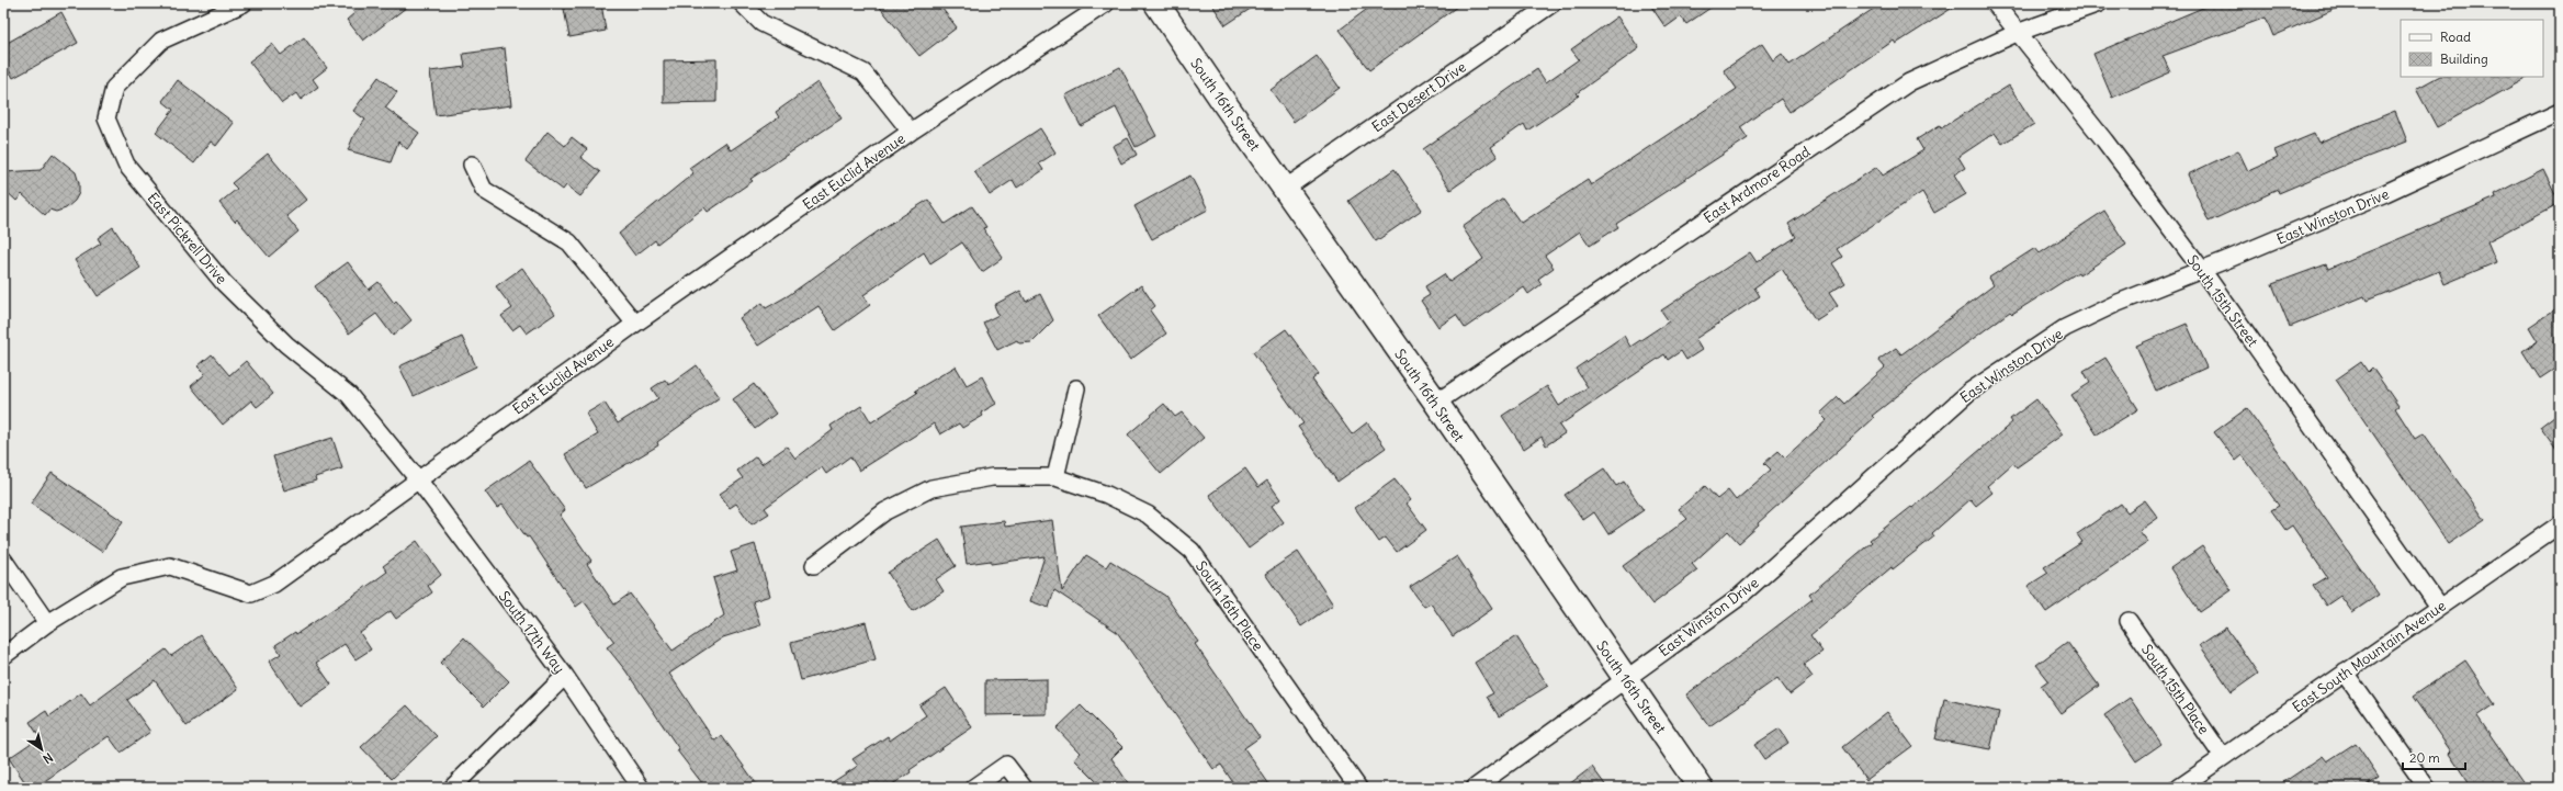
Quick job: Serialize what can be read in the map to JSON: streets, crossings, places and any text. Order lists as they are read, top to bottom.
{
  "streets": {
    "main road": ["South 16th Street"],
    "street": [
      "East Desert Drive",
      "East Euclid Avenue",
      "East Ardmore Road",
      "East Winston Drive",
      "East Pickrell Drive",
      "South 15th Street",
      "South 16th Place",
      "South 17th Way",
      "East South Mountain Avenue",
      "South 15th Place"
    ]
  },
  "crossings": [
    ["East Desert Drive", "South 16th Street"],
    ["South 16th Street", "East Ardmore Road"],
    ["South 16th Street", "East Winston Drive"],
    ["East Euclid Avenue", "East Pickrell Drive"],
    ["East Euclid Avenue", "South 17th Way"],
    ["East Ardmore Road", "South 15th Street"],
    ["East Winston Drive", "South 15th Street"],
    ["East Pickrell Drive", "South 17th Way"],
    ["South 15th Street", "East South Mountain Avenue"],
    ["East South Mountain Avenue", "South 15th Place"]
  ],
  "legend": ["Road", "Building"],
  "scale_bar": "20 m",
  "north": "bottom right"
}
